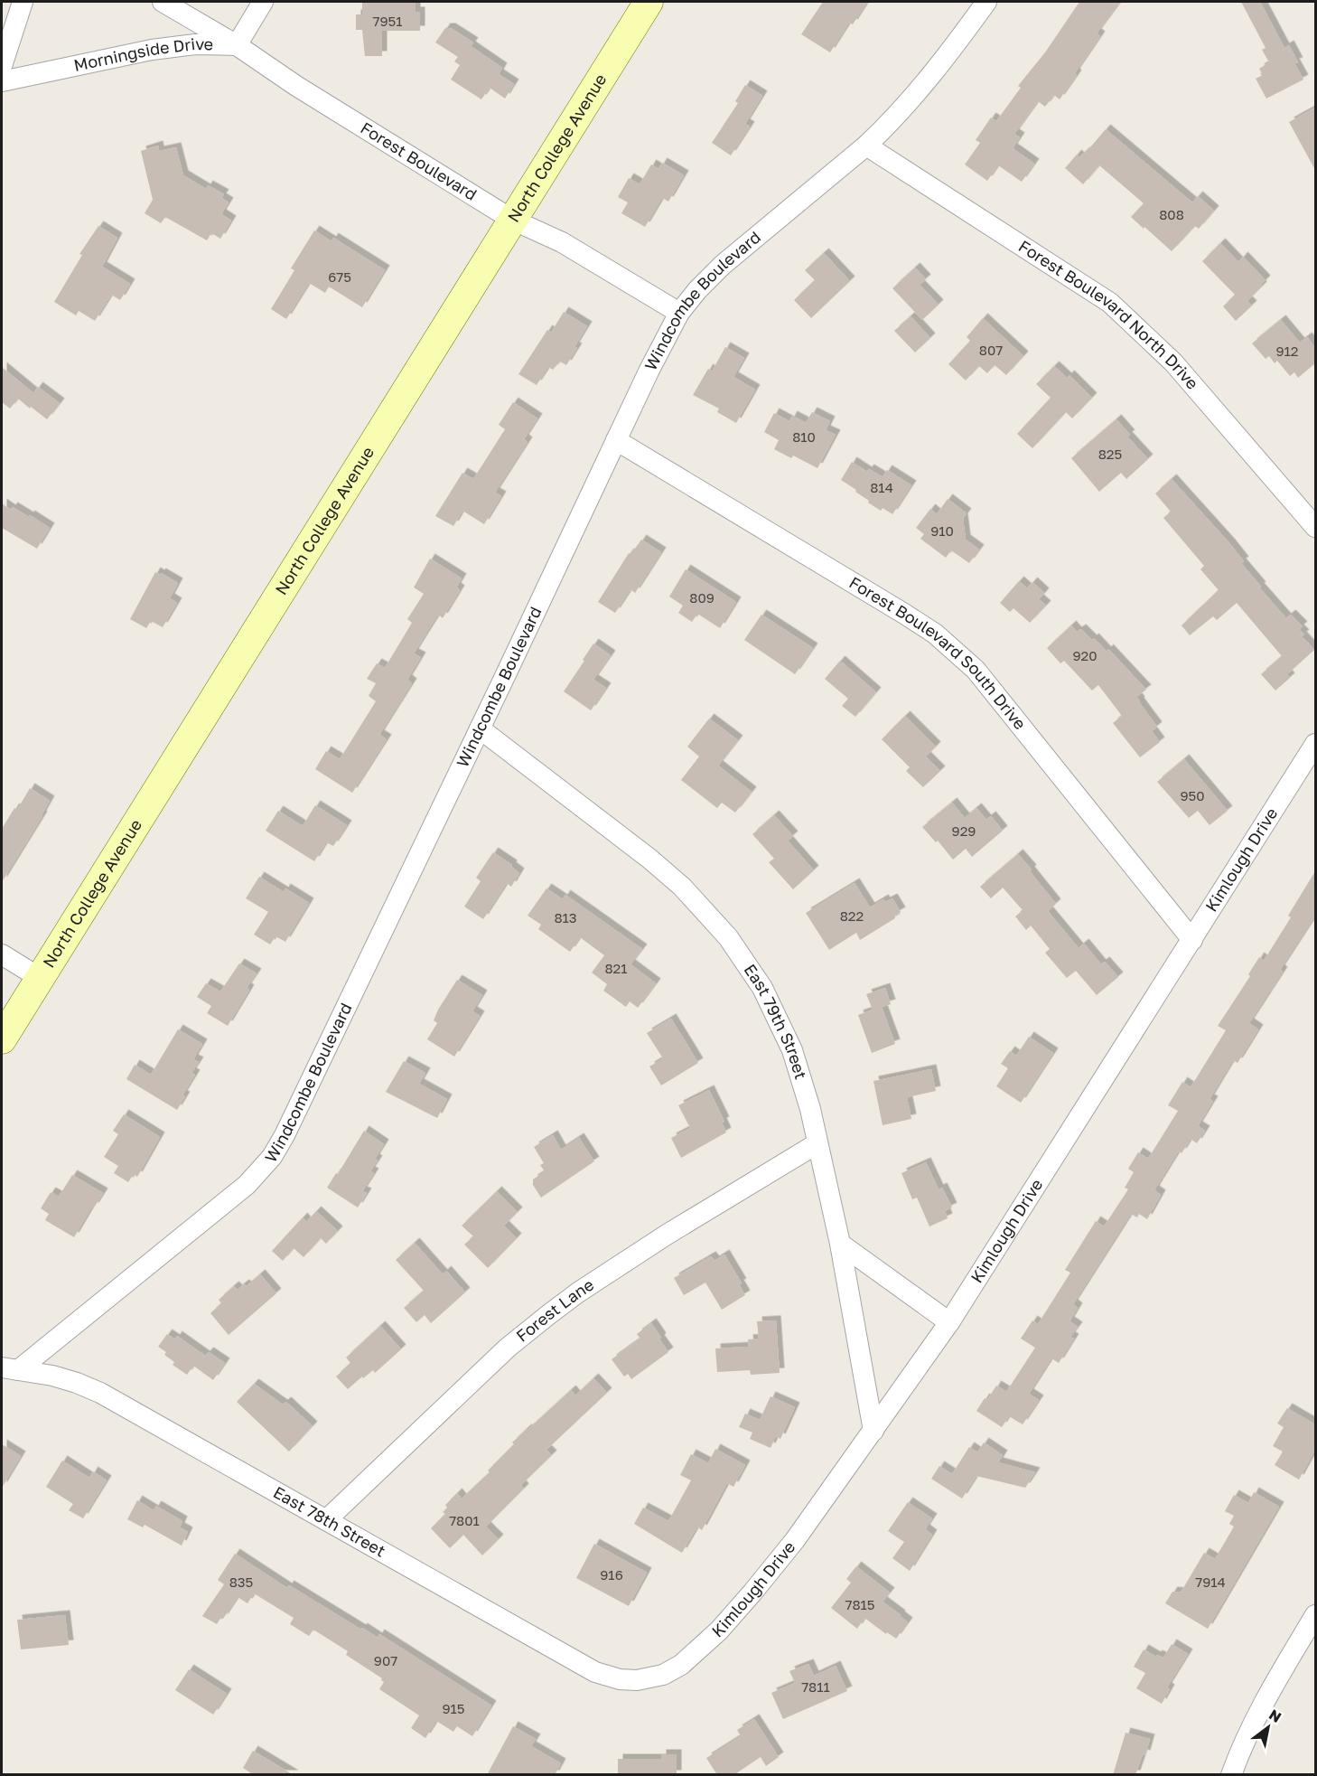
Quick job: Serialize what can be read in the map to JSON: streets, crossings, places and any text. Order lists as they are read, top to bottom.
{
  "streets": {
    "main road": ["North College Avenue"],
    "street": [
      "Morningside Drive",
      "Forest Boulevard",
      "Windcombe Boulevard",
      "Forest Boulevard North Drive",
      "Forest Boulevard South Drive",
      "Kimlough Drive",
      "East 79th Street",
      "Forest Lane",
      "East 78th Street"
    ]
  },
  "crossings": [
    ["Morningside Drive", "Forest Boulevard"],
    ["North College Avenue", "Forest Boulevard"],
    ["Forest Boulevard", "Windcombe Boulevard"],
    ["Windcombe Boulevard", "Forest Boulevard North Drive"],
    ["Windcombe Boulevard", "Forest Boulevard South Drive"],
    ["Windcombe Boulevard", "East 79th Street"],
    ["Windcombe Boulevard", "East 78th Street"],
    ["Forest Boulevard South Drive", "Kimlough Drive"],
    ["Kimlough Drive", "East 79th Street"],
    ["Kimlough Drive", "East 78th Street"],
    ["East 79th Street", "Forest Lane"],
    ["Forest Lane", "East 78th Street"]
  ],
  "house_numbers": [
    "7951",
    "808",
    "675",
    "807",
    "912",
    "810",
    "825",
    "814",
    "910",
    "809",
    "920",
    "950",
    "929",
    "822",
    "813",
    "821",
    "7801",
    "916",
    "835",
    "7914",
    "7815",
    "907",
    "7811",
    "915"
  ],
  "north": "top right"
}
